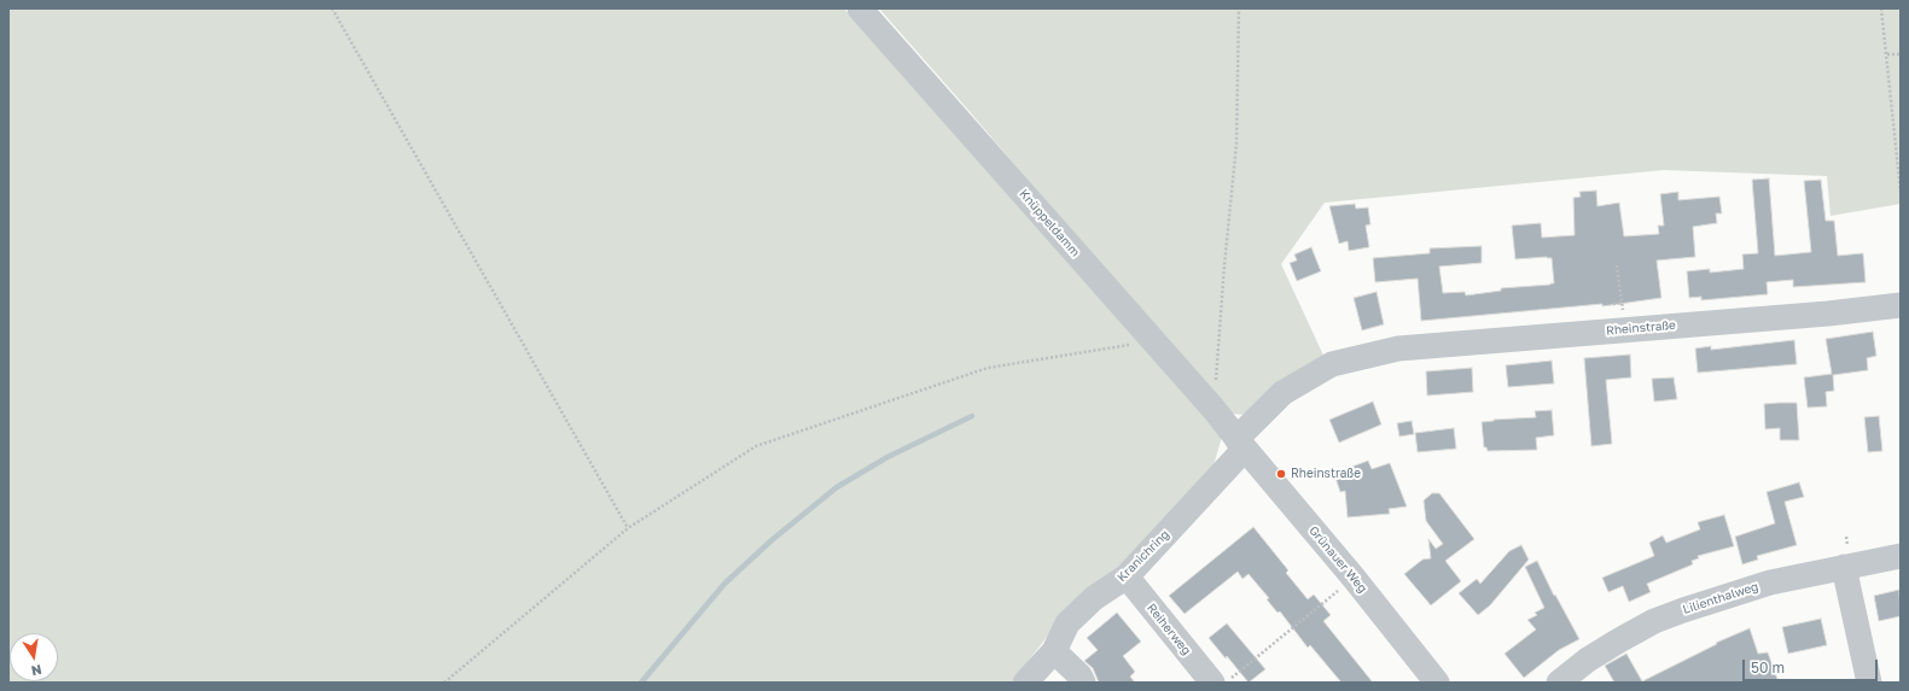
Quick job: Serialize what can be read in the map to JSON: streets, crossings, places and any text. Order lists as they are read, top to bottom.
{
  "streets": {
    "street": [
      "Knüppeldamm",
      "Rheinstraße",
      "Kranichring",
      "Grünauer Weg",
      "Lilienthalweg",
      "Reiherweg"
    ]
  },
  "crossings": [
    ["Knüppeldamm", "Rheinstraße"],
    ["Knüppeldamm", "Kranichring"],
    ["Knüppeldamm", "Grünauer Weg"],
    ["Rheinstraße", "Kranichring"],
    ["Rheinstraße", "Grünauer Weg"],
    ["Kranichring", "Grünauer Weg"],
    ["Kranichring", "Reiherweg"]
  ],
  "places": ["Rheinstraße"],
  "scale_bar": "50 m",
  "north": "bottom"
}
